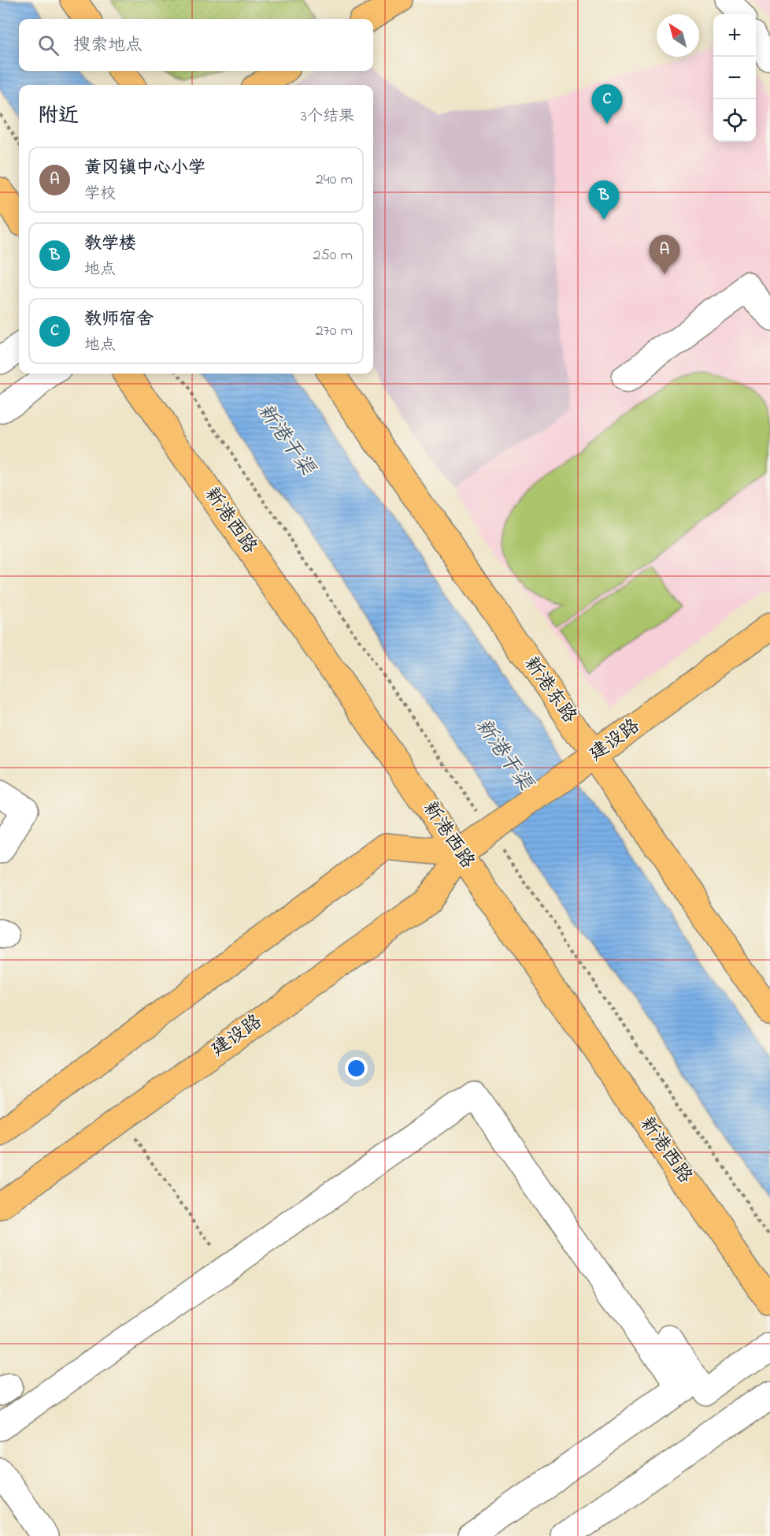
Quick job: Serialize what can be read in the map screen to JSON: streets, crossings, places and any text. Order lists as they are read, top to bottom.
{
  "streets": {
    "main road": ["新港西路", "新港东路", "建设路"]
  },
  "crossings": [
    ["新港西路", "建设路"],
    ["新港东路", "建设路"]
  ],
  "water": ["新港干渠"],
  "north": "top left",
  "page": {
    "map_buttons": ["+", "−"],
    "search": "搜索地点",
    "pins": ["C", "B", "A"],
    "heading": ["附近", "3个结果"],
    "list": [
      {
        "mark": "A",
        "name": "黄冈镇中心小学",
        "note": "学校",
        "value": "240 m"
      },
      {
        "mark": "B",
        "name": "教学楼",
        "note": "地点",
        "value": "250 m"
      },
      {
        "mark": "C",
        "name": "教师宿舍",
        "note": "地点",
        "value": "270 m"
      }
    ]
  }
}
